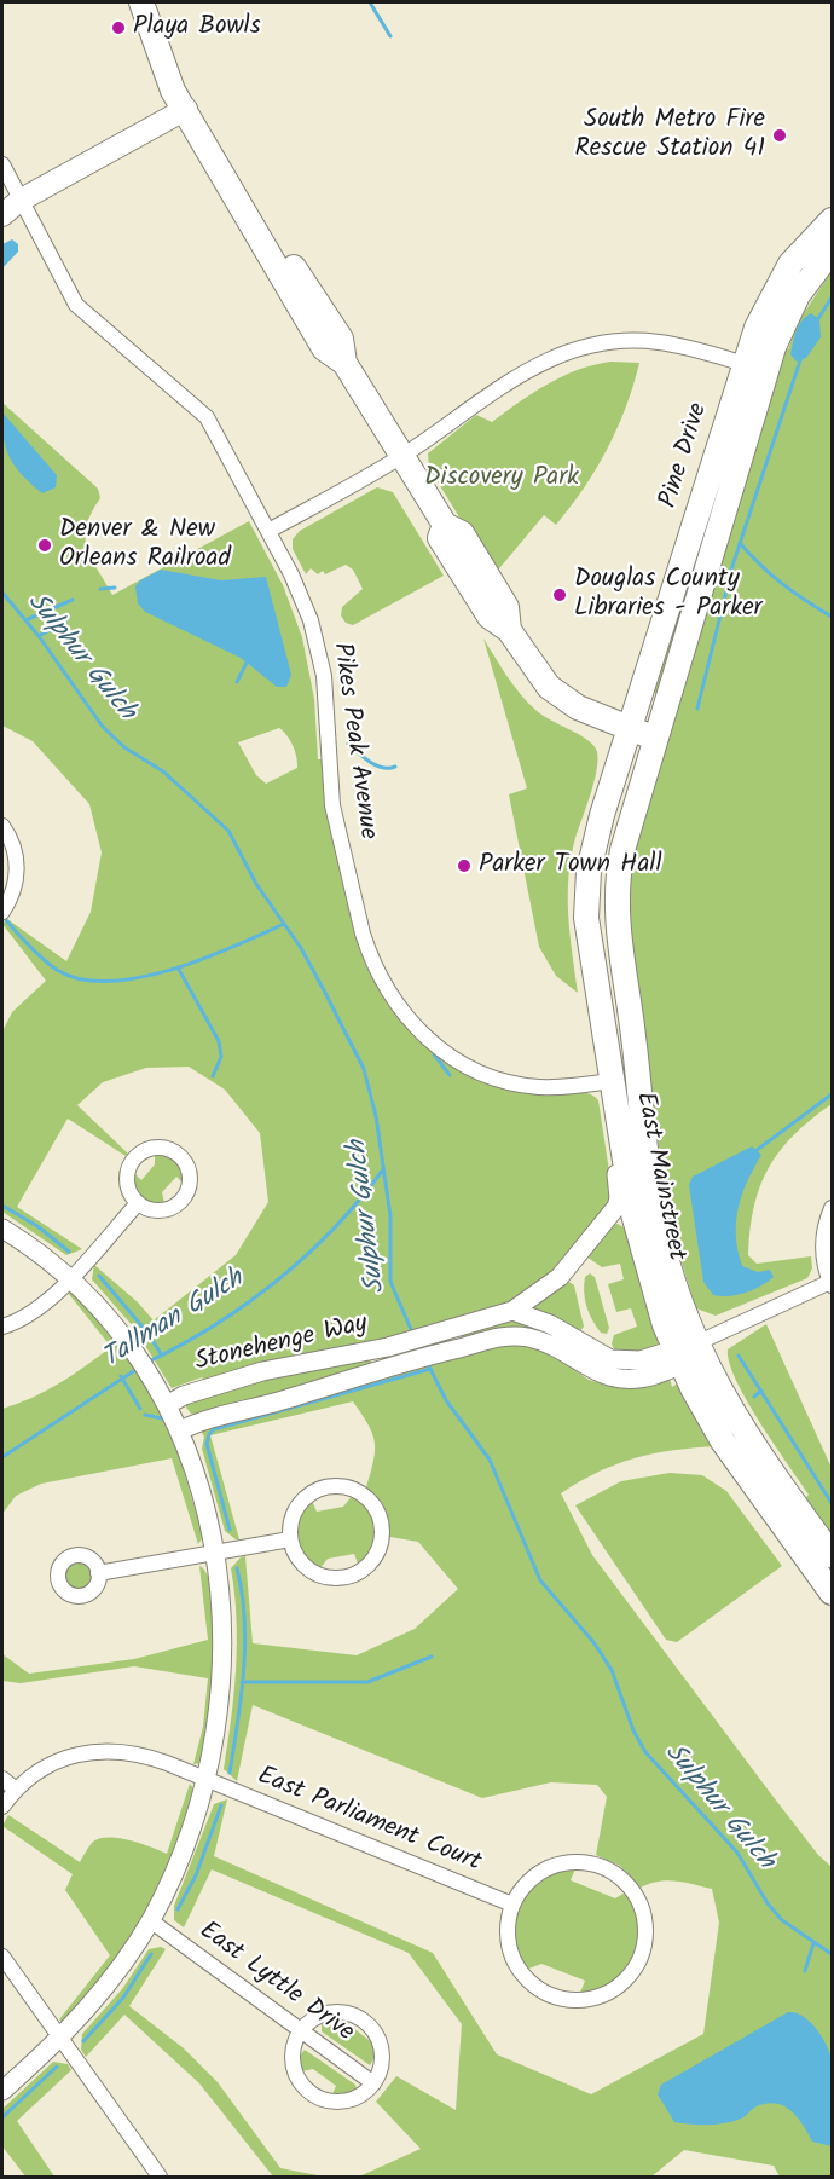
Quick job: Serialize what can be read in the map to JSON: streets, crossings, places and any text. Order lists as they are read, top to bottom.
{
  "streets": {
    "main road": ["Pine Drive", "East Mainstreet"],
    "street": [
      "Pikes Peak Avenue",
      "Stonehenge Way",
      "East Parliament Court",
      "East Lyttle Drive"
    ]
  },
  "crossings": [
    ["Pine Drive", "East Mainstreet"],
    ["Pikes Peak Avenue", "East Mainstreet"],
    ["East Mainstreet", "Stonehenge Way"]
  ],
  "water": ["Sulphur Gulch", "Tallman Gulch"],
  "parks": ["Discovery Park"],
  "places": [
    "Playa Bowls",
    "South Metro Fire Rescue Station 41",
    "Denver & New Orleans Railroad",
    "Douglas County Libraries - Parker",
    "Parker Town Hall"
  ]
}
